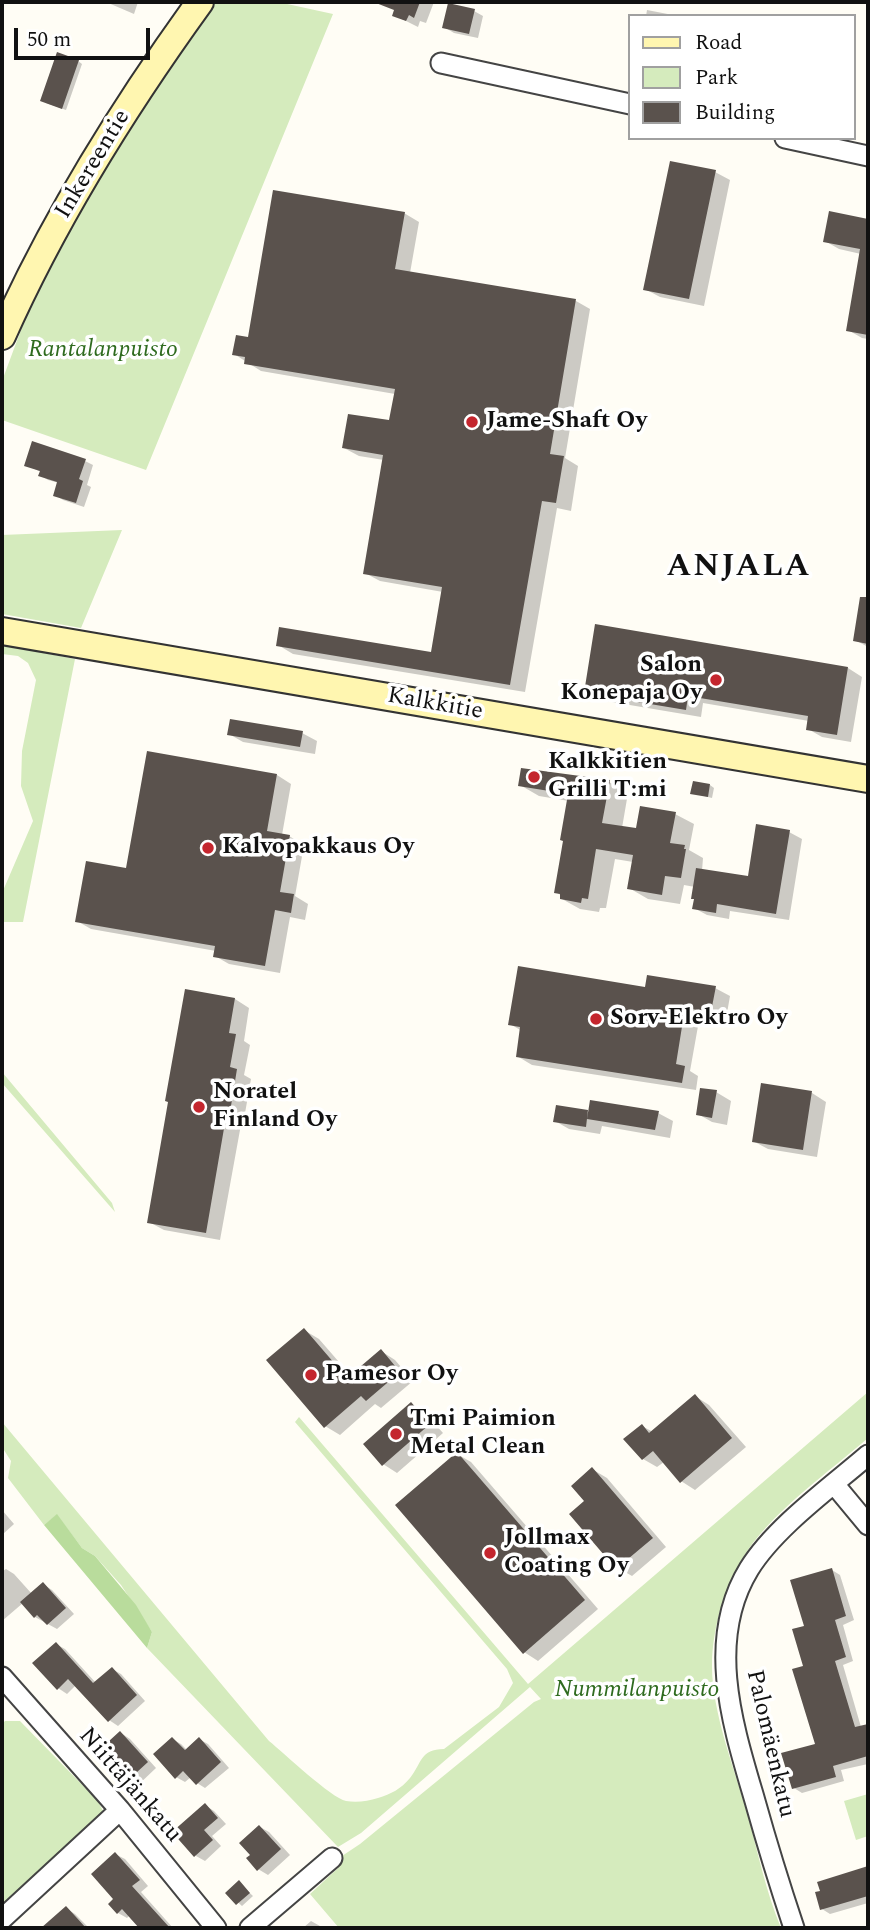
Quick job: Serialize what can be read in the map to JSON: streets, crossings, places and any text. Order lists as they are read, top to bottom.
{
  "streets": {
    "street": [
      "Inkereentie",
      "Kalkkitie",
      "Palomäenkatu",
      "Niittäjänkatu"
    ]
  },
  "districts": ["ANJALA"],
  "parks": ["Rantalanpuisto", "Nummilanpuisto"],
  "places": [
    "Jame-Shaft Oy",
    "Salon Konepaja Oy",
    "Kalkkitien Grilli T:mi",
    "Kalvopakkaus Oy",
    "Sorv-Elektro Oy",
    "Noratel Finland Oy",
    "Pamesor Oy",
    "Tmi Paimion Metal Clean",
    "Jollmax Coating Oy"
  ],
  "legend": ["Road", "Park", "Building"],
  "scale_bar": "50 m"
}
